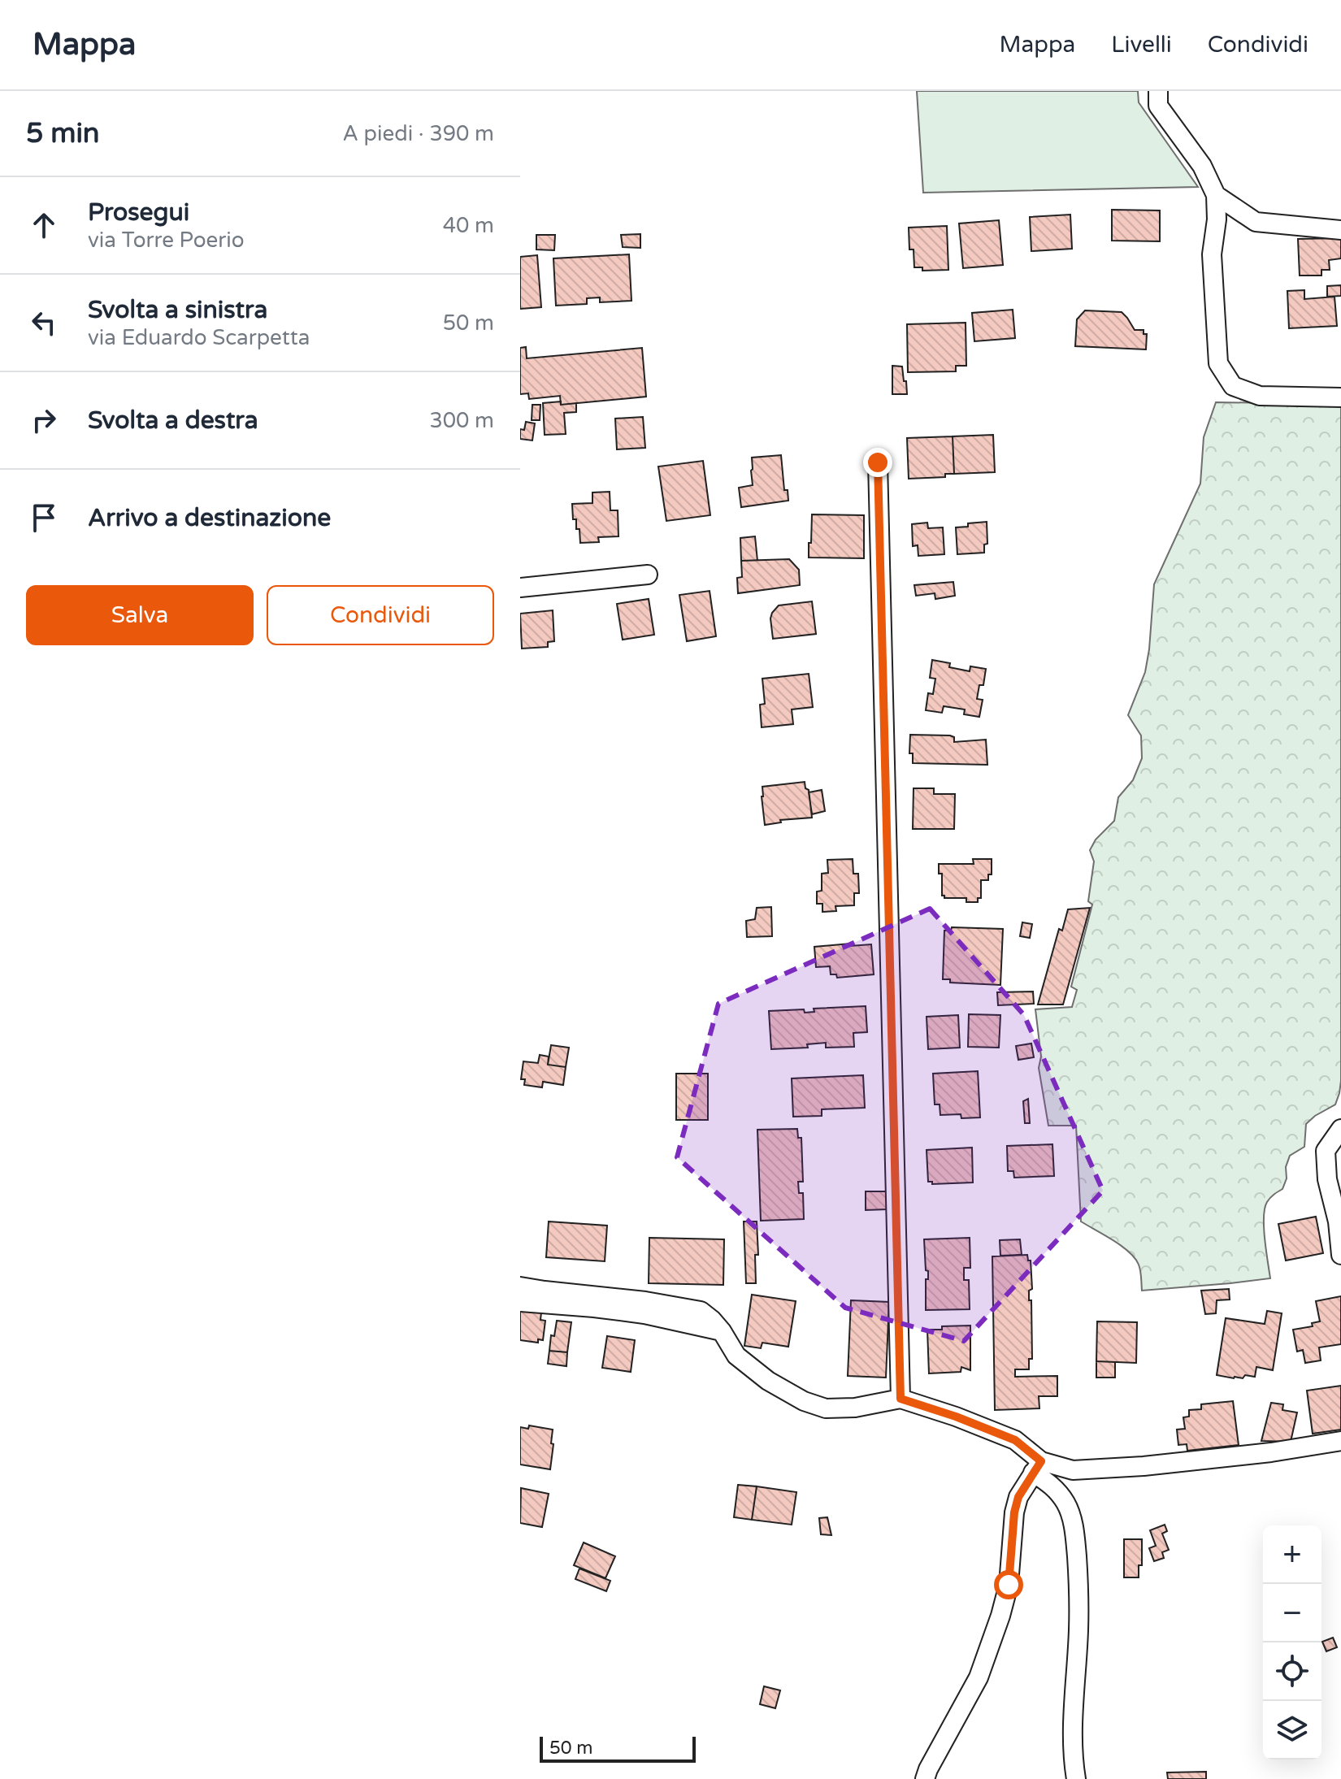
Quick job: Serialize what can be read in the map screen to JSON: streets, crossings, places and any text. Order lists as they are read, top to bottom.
{
  "scale_bar": "50 m",
  "page": {
    "header": "Mappa",
    "nav": ["Mappa", "Livelli", "Condividi"],
    "heading": ["5 min", "A piedi · 390 m"],
    "list": [
      ["Prosegui", "via Torre Poerio", "40 m"],
      ["Svolta a sinistra", "via Eduardo Scarpetta", "50 m"],
      ["Svolta a destra", "300 m"],
      "Arrivo a destinazione"
    ],
    "buttons": ["Salva", "Condividi"],
    "map_buttons": ["+", "−"],
    "scale": "50 m"
  }
}
